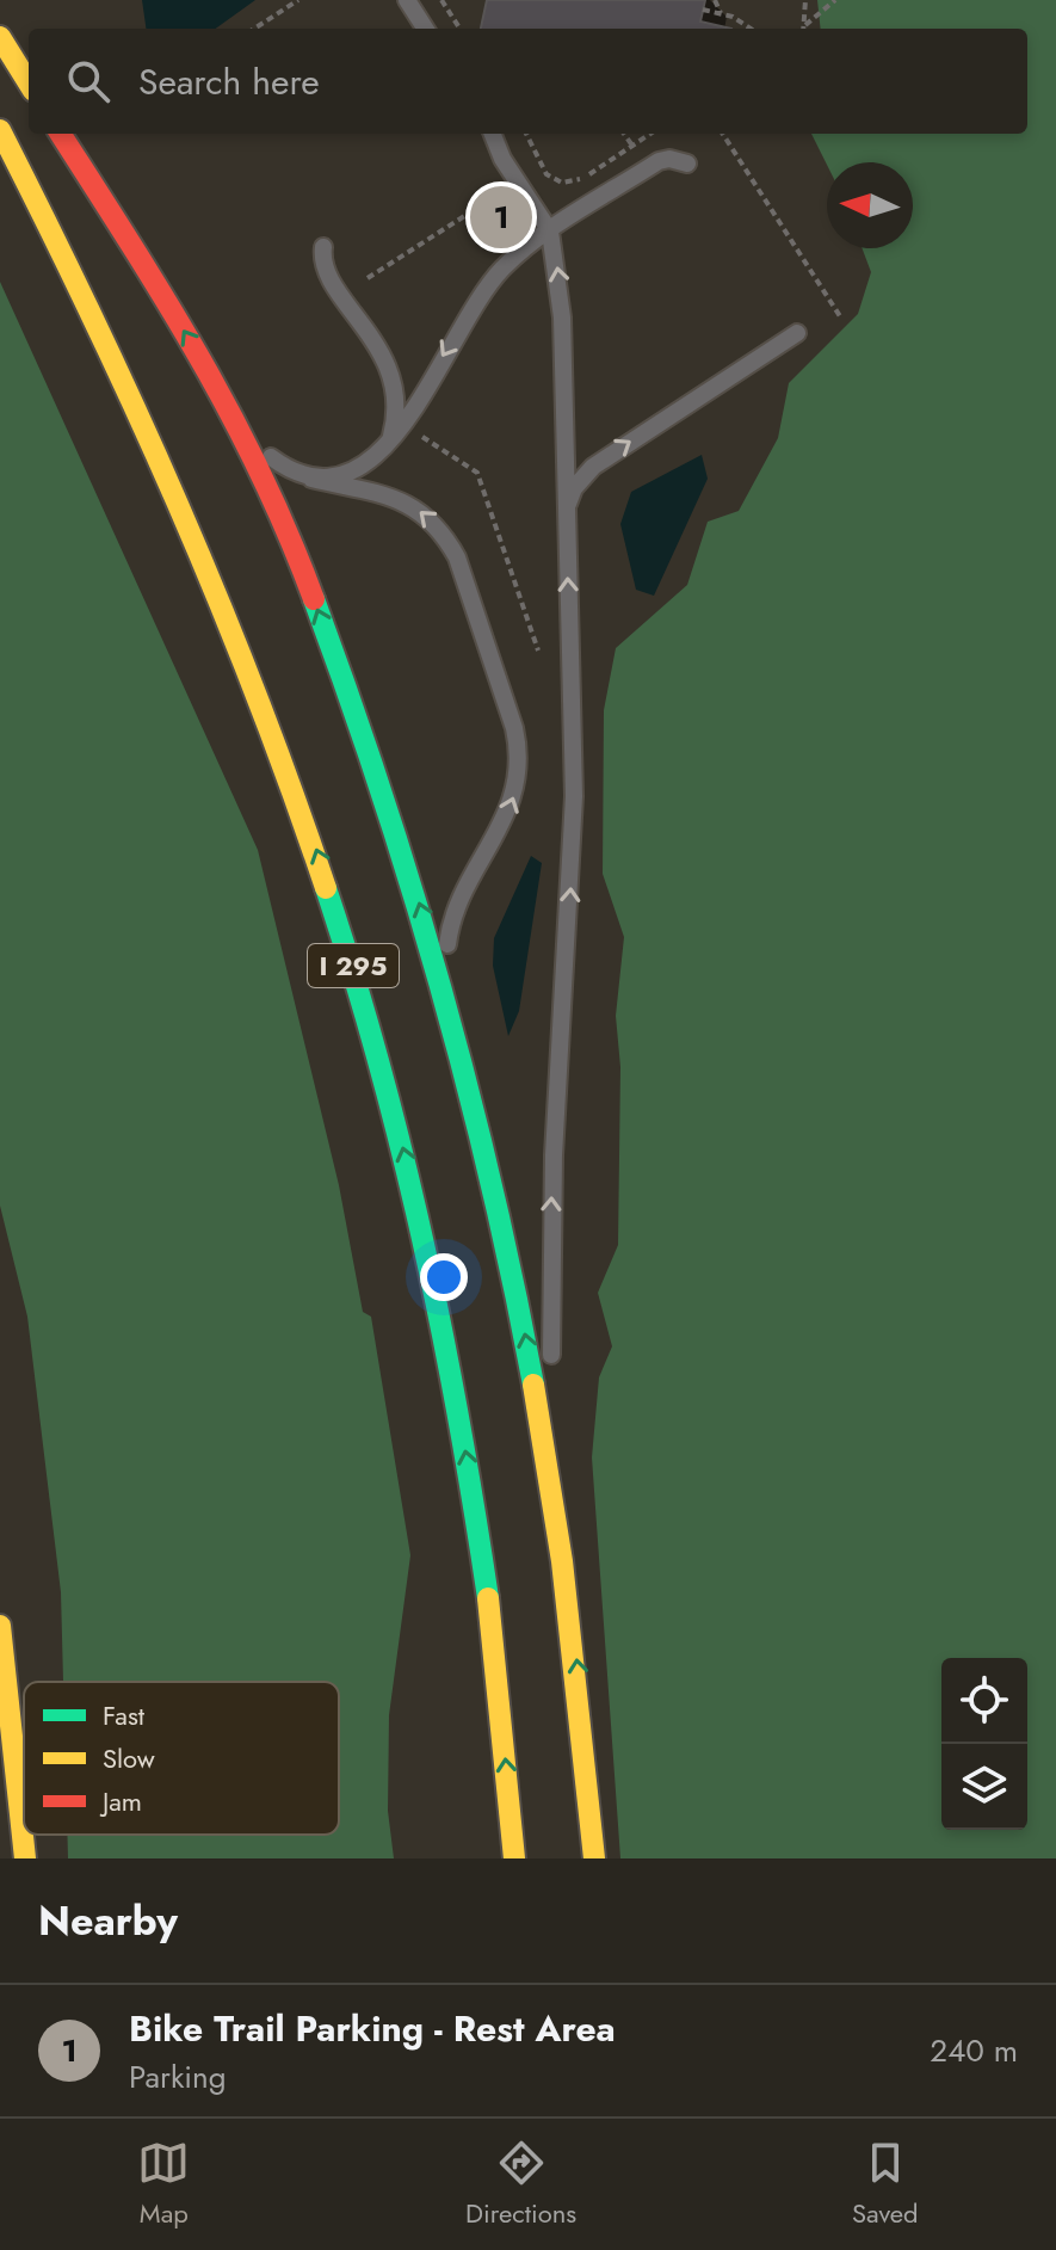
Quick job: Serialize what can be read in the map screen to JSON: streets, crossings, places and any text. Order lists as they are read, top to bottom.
{
  "streets": {
    "highway": ["I 295"]
  },
  "legend": ["Fast", "Slow", "Jam"],
  "north": "left",
  "page": {
    "search": "Search here",
    "pins": "1",
    "heading": "Nearby",
    "list": [
      {
        "mark": "1",
        "name": "Bike Trail Parking - Rest Area",
        "note": "Parking",
        "value": "240 m"
      }
    ],
    "nav": ["Map", "Directions", "Saved"]
  }
}
